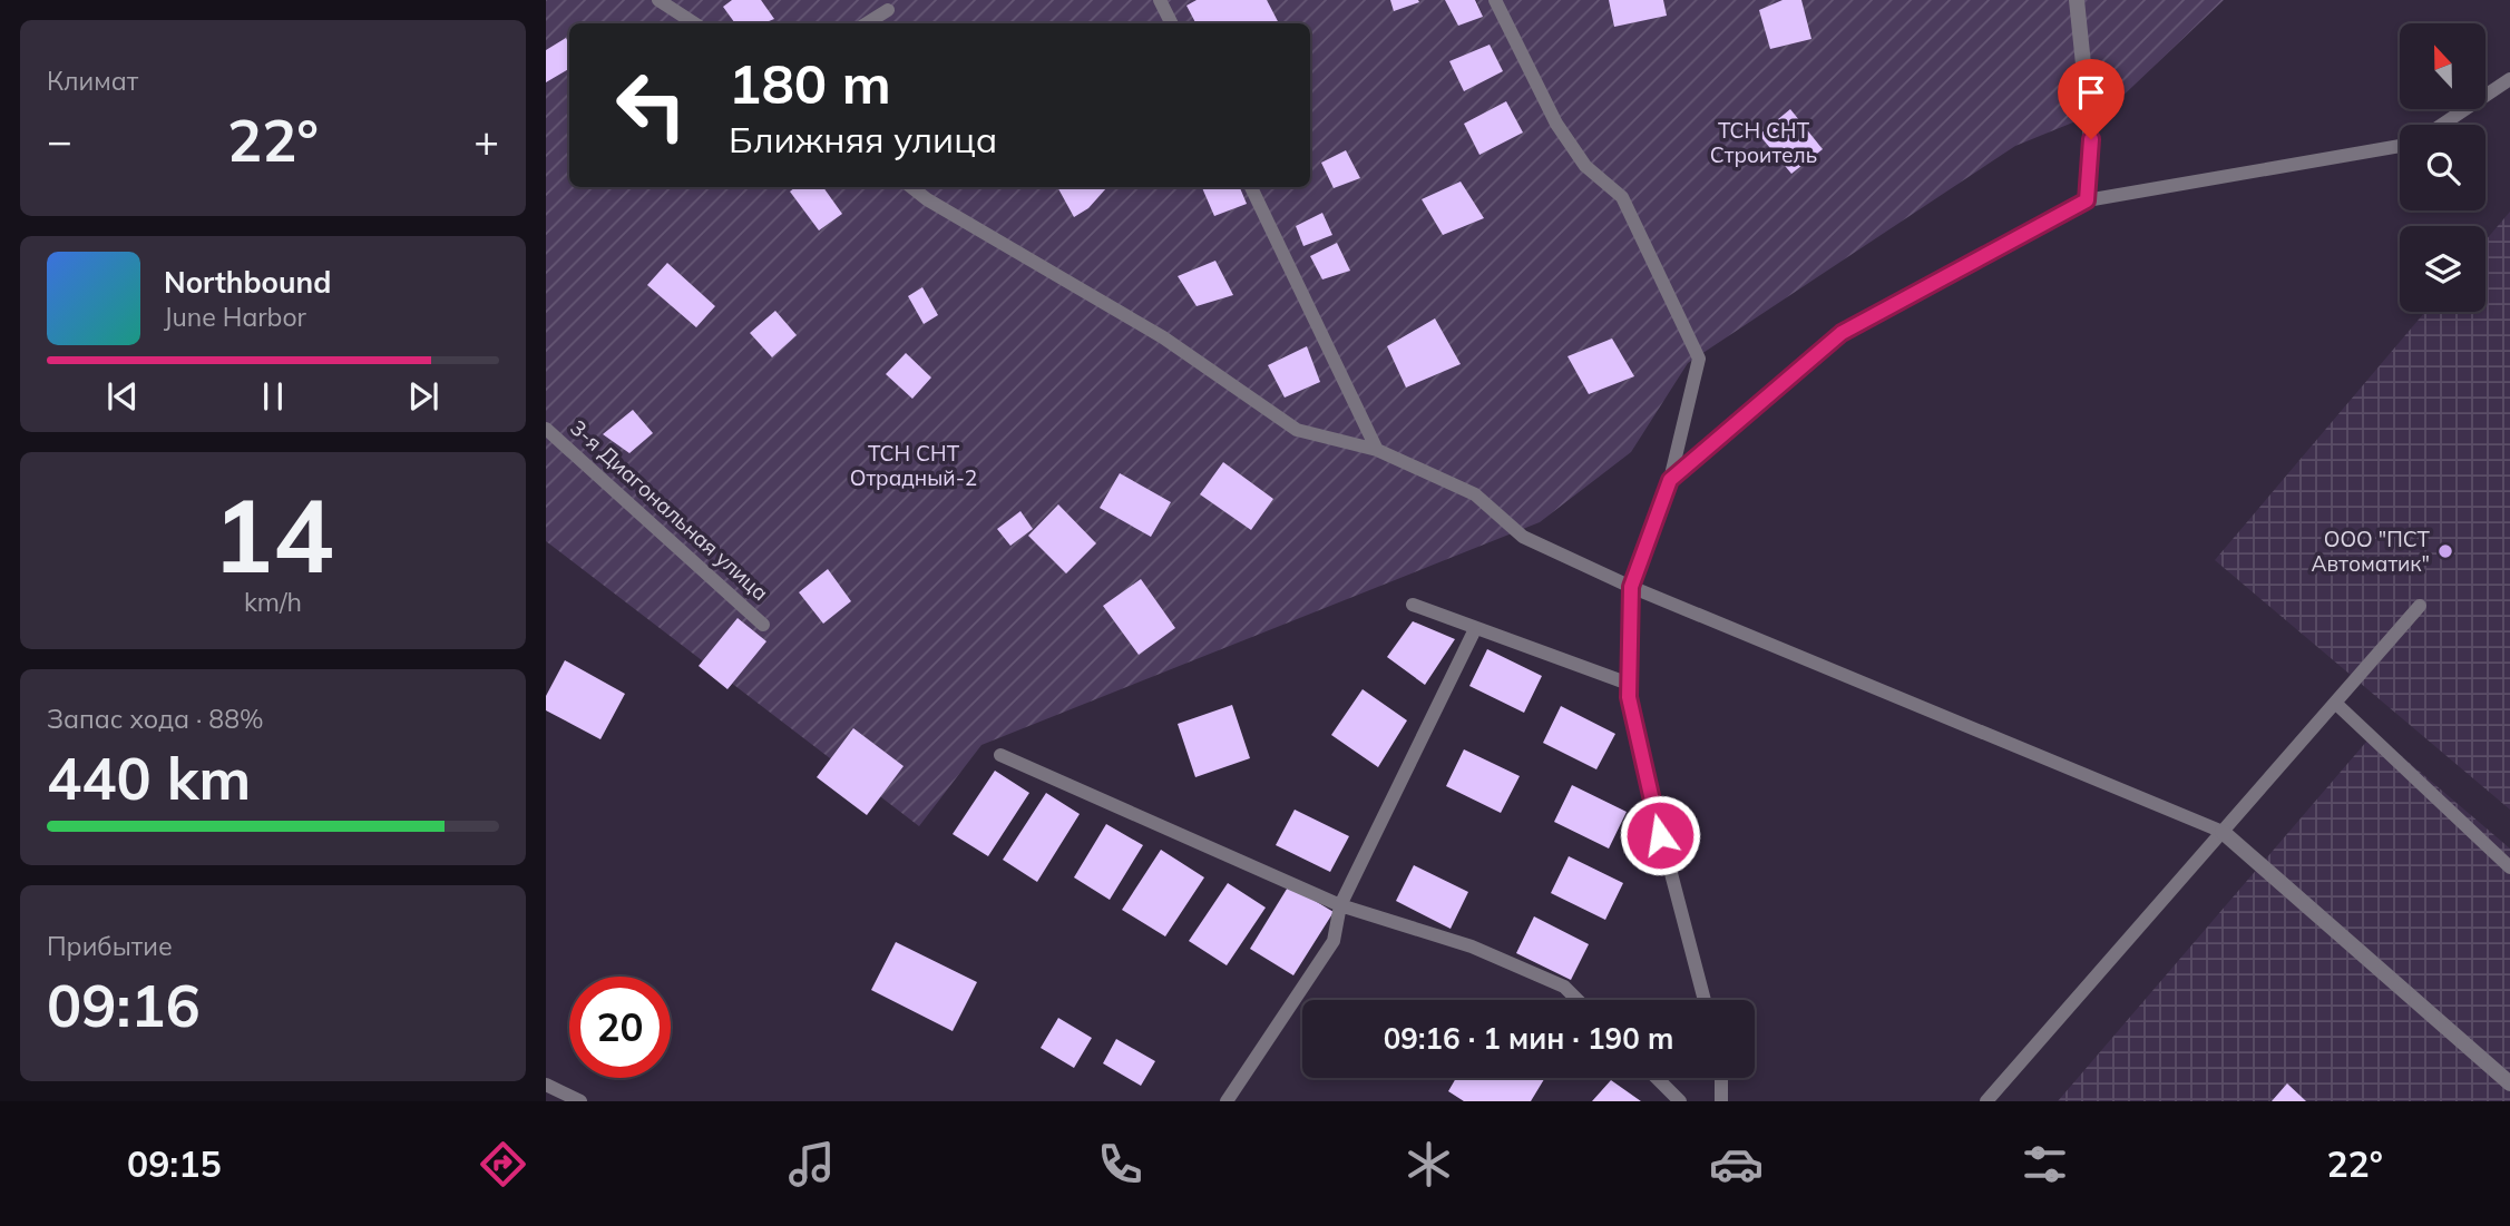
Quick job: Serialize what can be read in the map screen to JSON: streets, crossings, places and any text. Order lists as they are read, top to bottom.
{
  "streets": {
    "lane": ["3-я Диагональная улица"]
  },
  "parks": ["ТСН СНТ Строитель", "ТСН СНТ Отрадный-2"],
  "places": ["ООО \"ПСТ Автоматик\""],
  "north": "top",
  "page": {
    "tile": [
      "Климат",
      ["14", "km/h"],
      ["Запас хода · 88%", "440 km"],
      ["Прибытие", "09:16"]
    ],
    "turn": ["180 m", "Ближняя улица"],
    "heat": ["−", "22°", "+"],
    "song": ["Northbound", "June Harbor"],
    "limit": "20",
    "trip": "09:16 · 1 мин · 190 m",
    "tabs": ["09:15", "22°"]
  }
}
